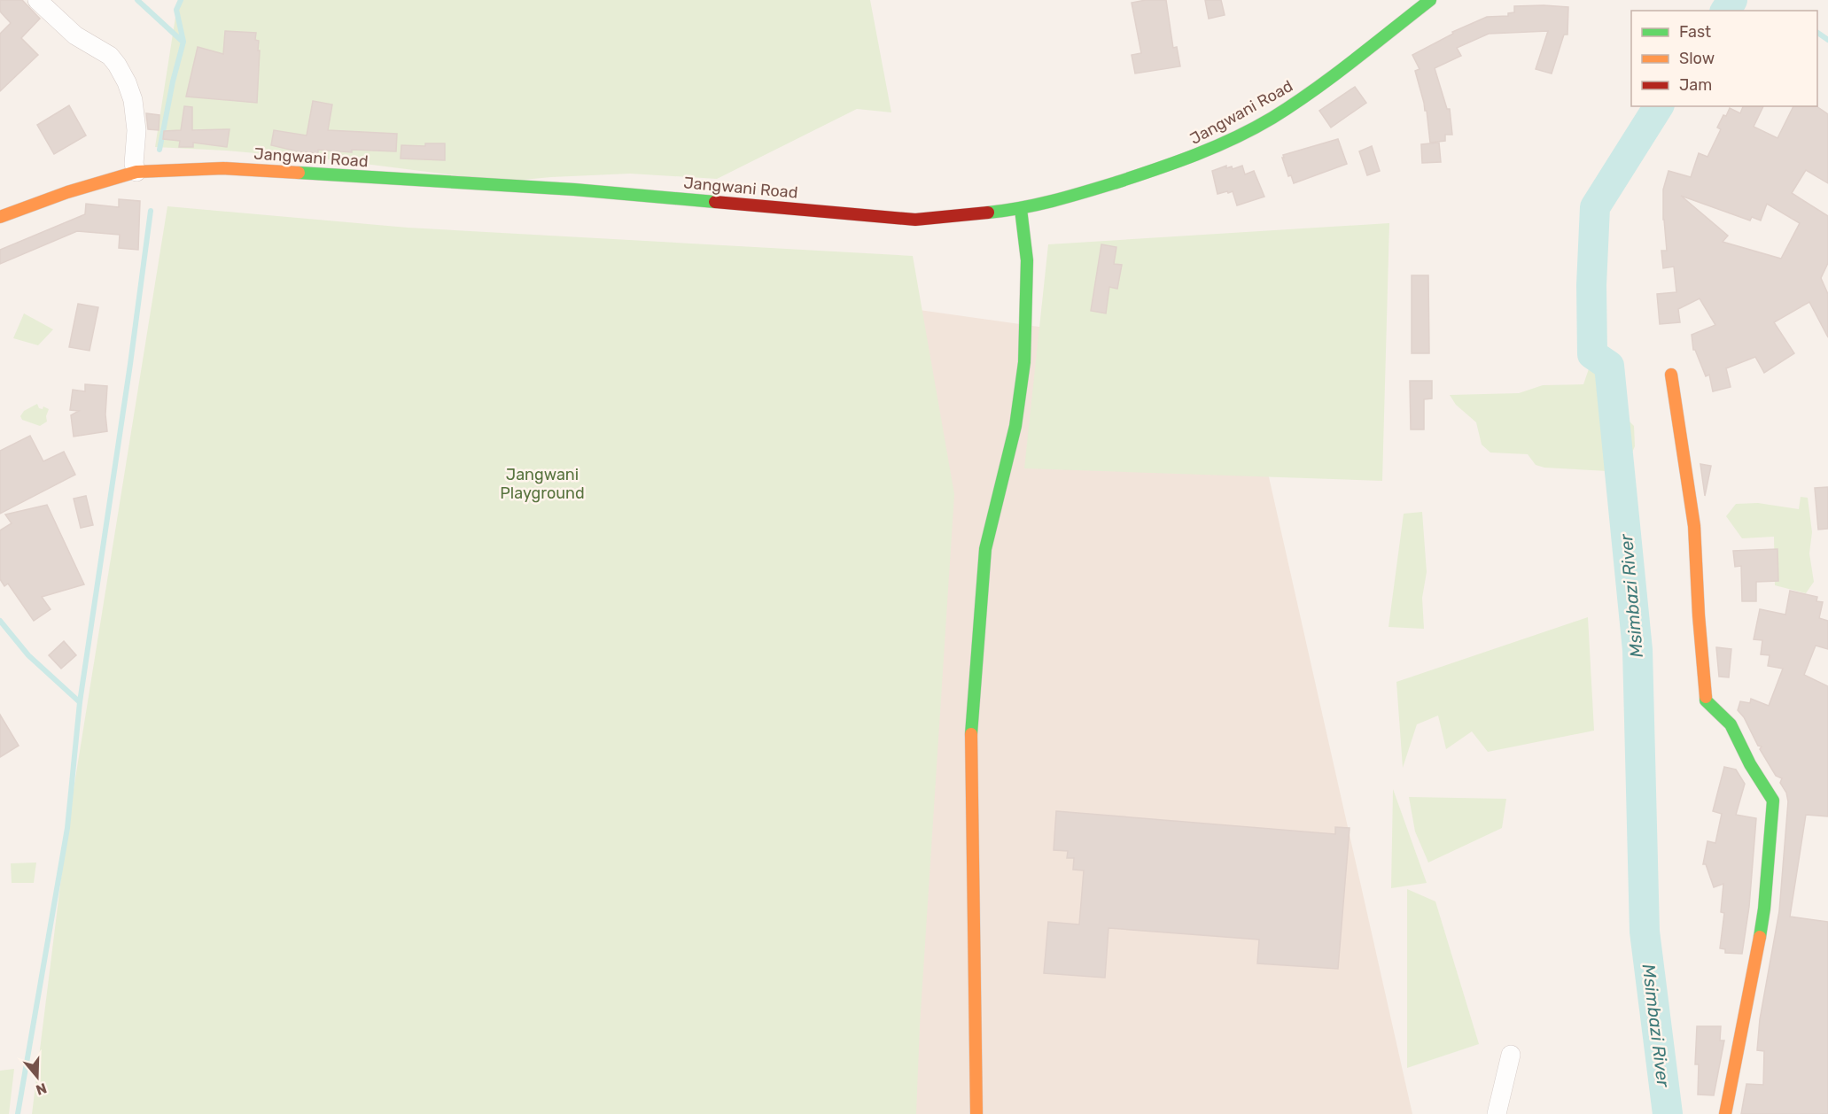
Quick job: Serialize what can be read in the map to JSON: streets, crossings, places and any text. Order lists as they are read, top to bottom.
{
  "streets": {
    "street": ["Jangwani Road"]
  },
  "water": ["Msimbazi River"],
  "parks": ["Jangwani Playground"],
  "legend": ["Fast", "Slow", "Jam"],
  "north": "bottom"
}
